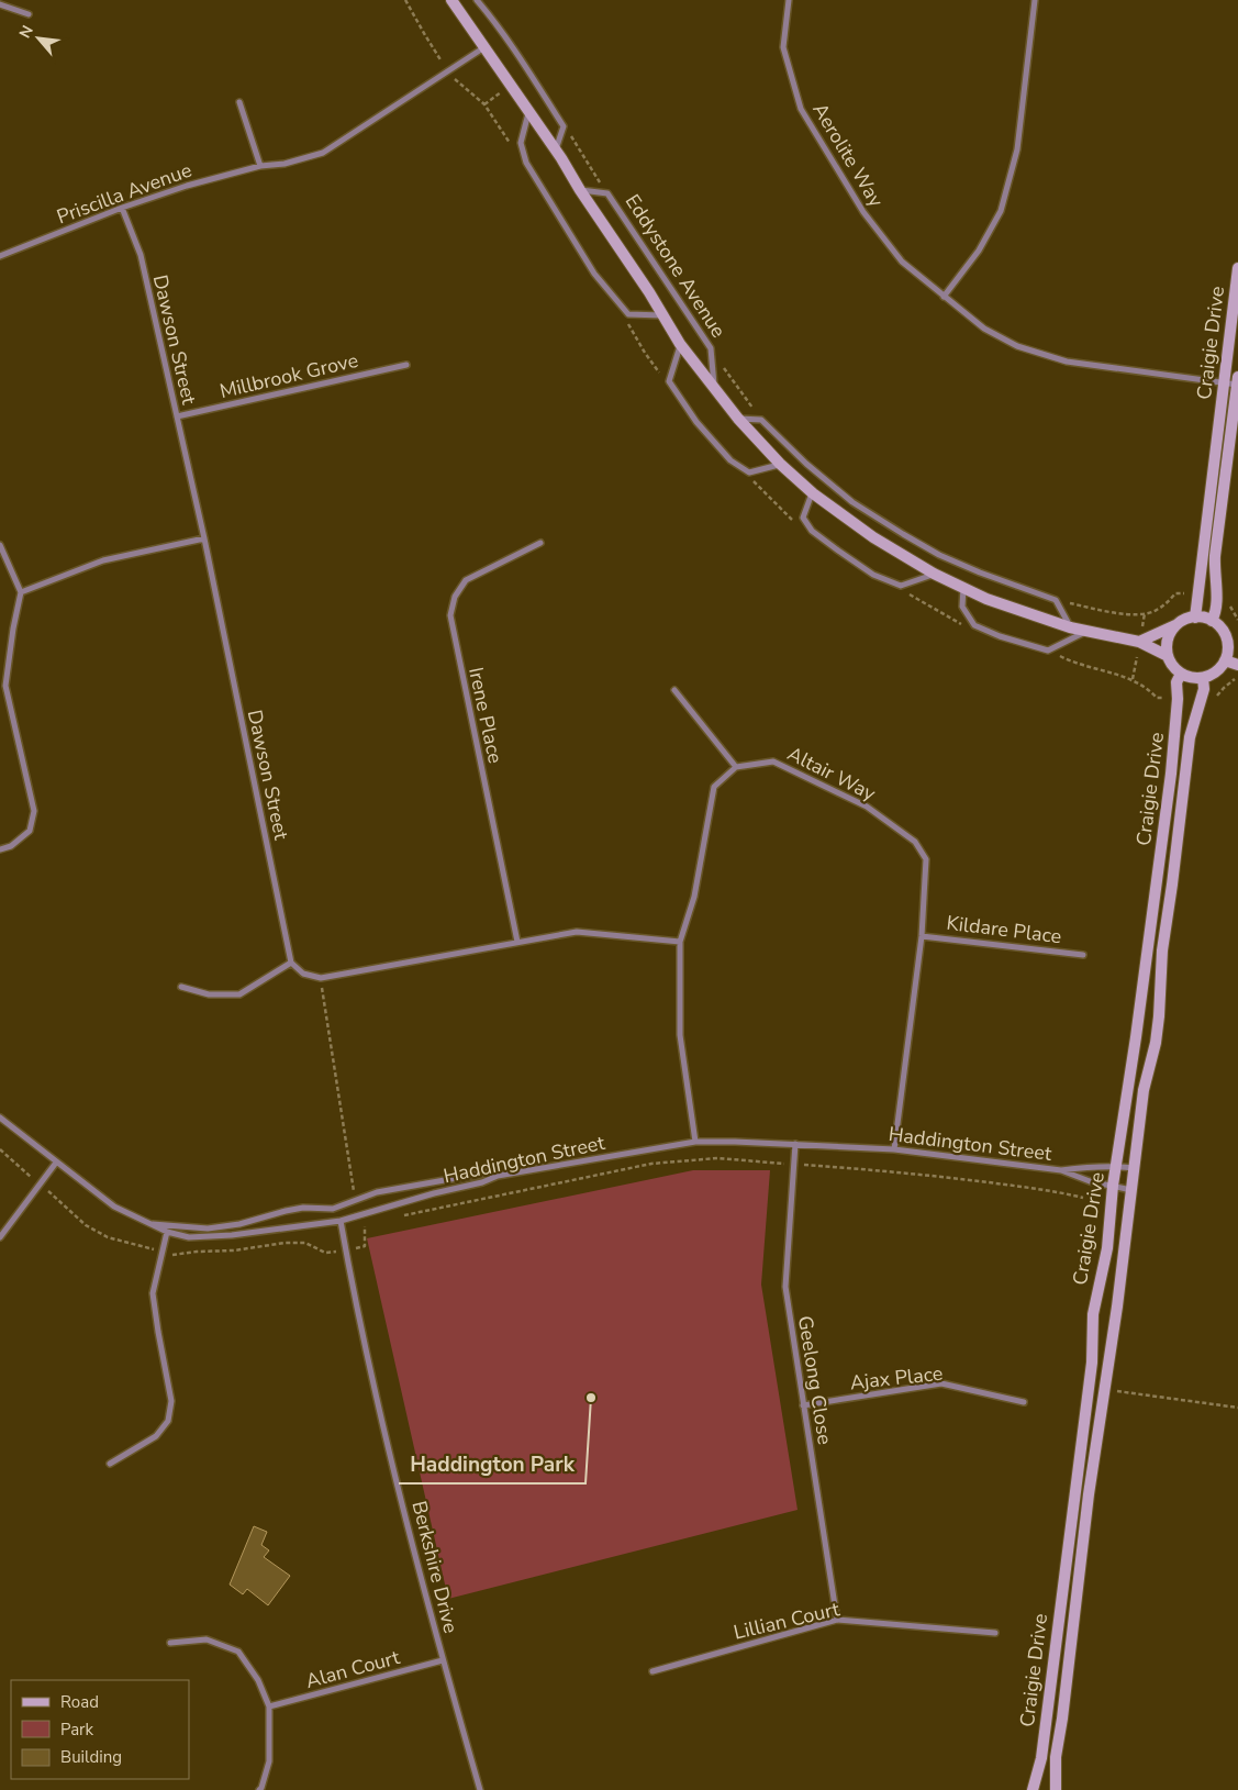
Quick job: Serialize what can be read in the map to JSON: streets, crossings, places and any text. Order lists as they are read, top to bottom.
{
  "streets": {
    "main road": ["Eddystone Avenue", "Craigie Drive"],
    "street": [
      "Aerolite Way",
      "Priscilla Avenue",
      "Dawson Street",
      "Millbrook Grove",
      "Irene Place",
      "Altair Way",
      "Kildare Place",
      "Haddington Street",
      "Ajax Place",
      "Geelong Close",
      "Berkshire Drive",
      "Lillian Court",
      "Alan Court"
    ]
  },
  "crossings": [
    ["Aerolite Way", "Craigie Drive"],
    ["Priscilla Avenue", "Eddystone Avenue"],
    ["Priscilla Avenue", "Dawson Street"],
    ["Eddystone Avenue", "Craigie Drive"],
    ["Dawson Street", "Millbrook Grove"],
    ["Craigie Drive", "Haddington Street"],
    ["Altair Way", "Kildare Place"],
    ["Altair Way", "Haddington Street"],
    ["Haddington Street", "Geelong Close"],
    ["Haddington Street", "Berkshire Drive"],
    ["Ajax Place", "Geelong Close"],
    ["Geelong Close", "Lillian Court"],
    ["Berkshire Drive", "Alan Court"]
  ],
  "places": ["Haddington Park"],
  "legend": ["Road", "Park", "Building"],
  "north": "top left"
}
